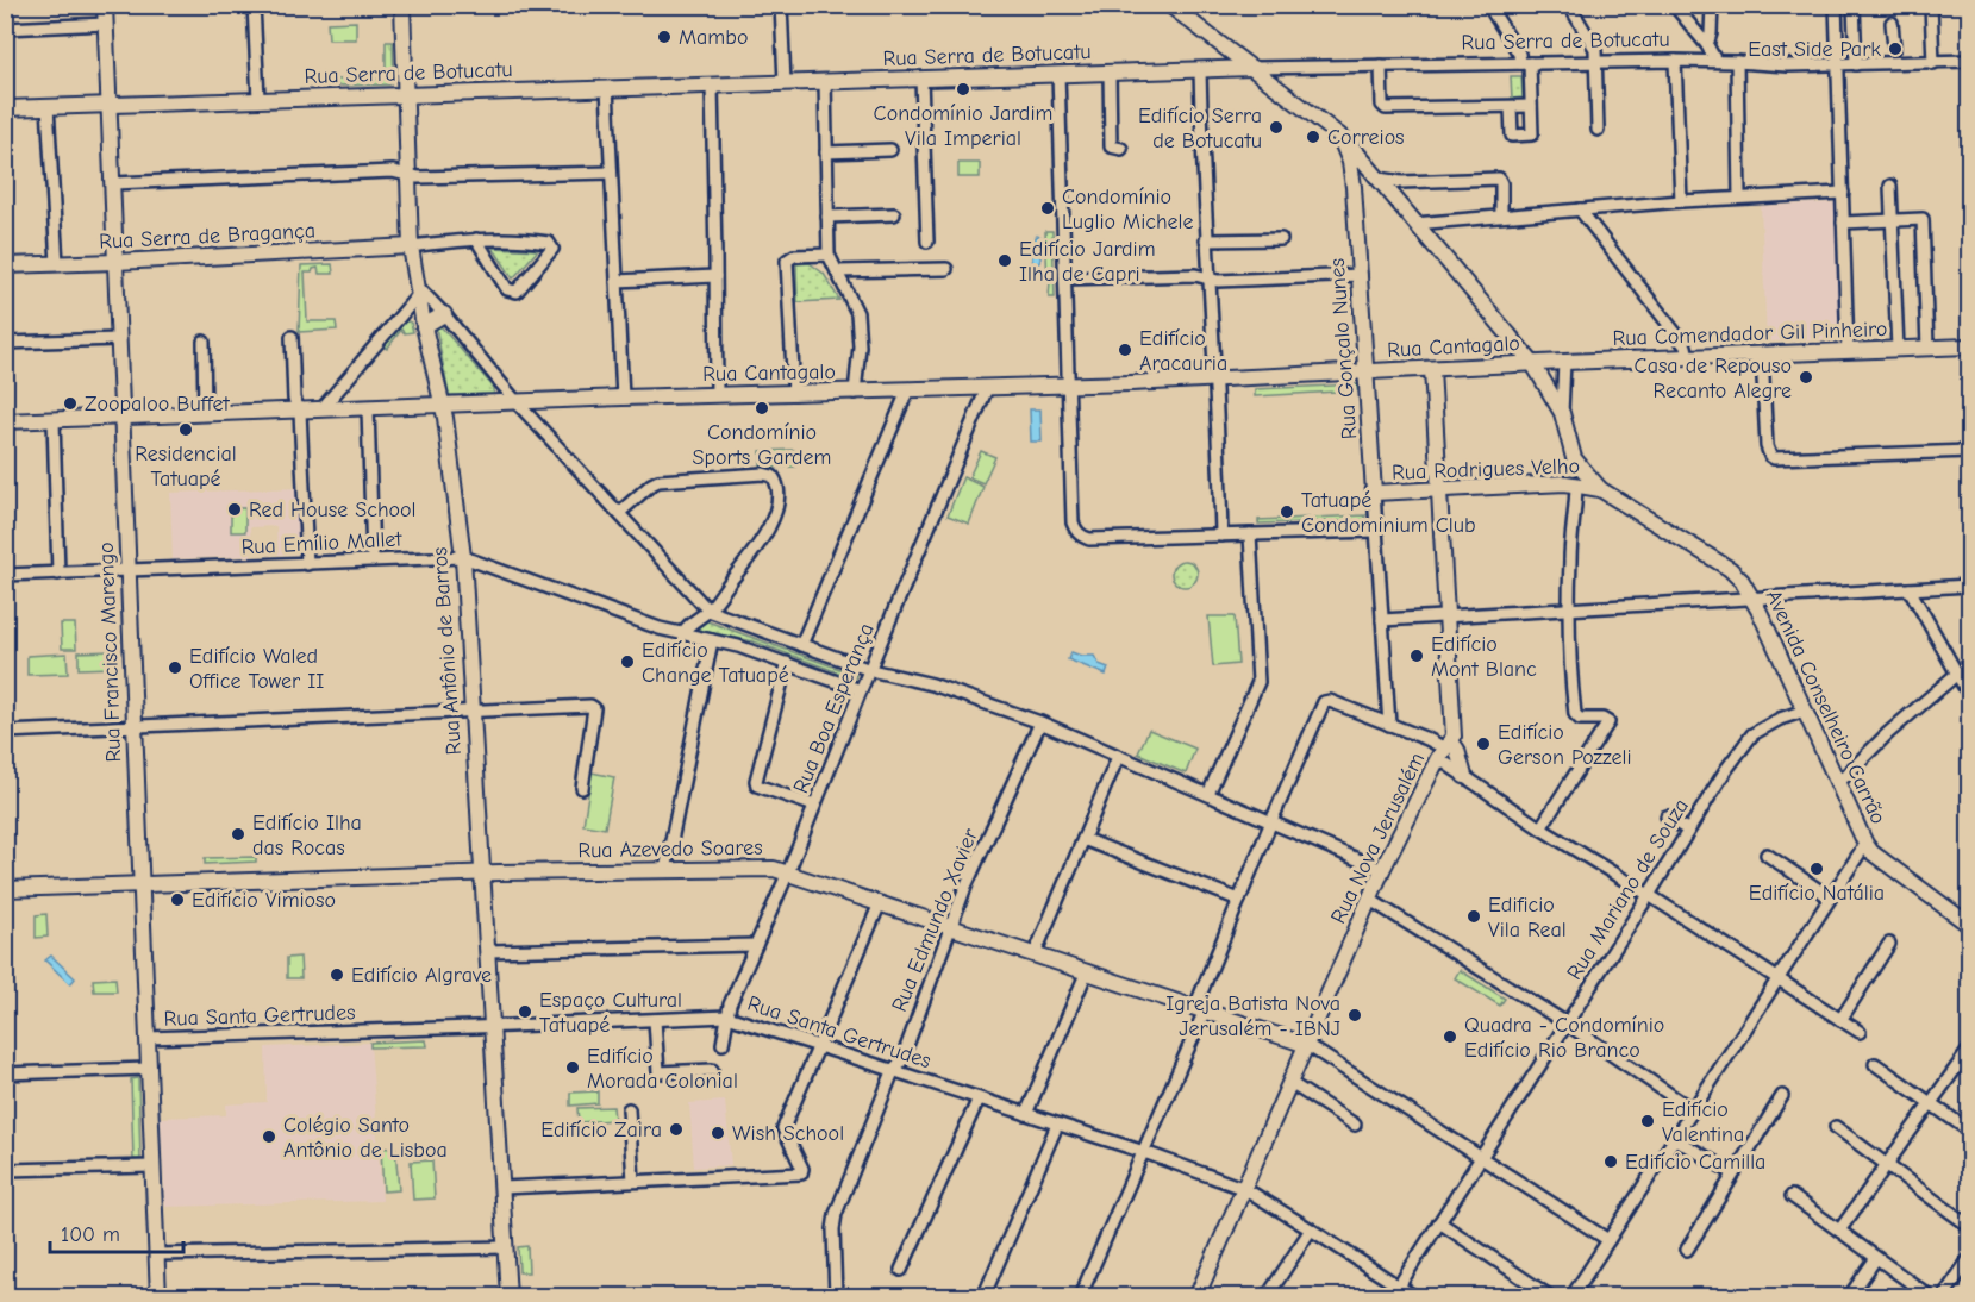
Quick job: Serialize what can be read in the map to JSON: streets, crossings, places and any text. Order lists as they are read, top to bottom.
{
  "streets": {
    "street": [
      "Rua Serra de Botucatu",
      "Rua Serra de Bragança",
      "Rua Comendador Gil Pinheiro",
      "Rua Cantagalo",
      "Rua Gonçalo Nunes",
      "Rua Rodrigues Velho",
      "Rua Emílio Mallet",
      "Rua Antônio de Barros",
      "Rua Francisco Marengo",
      "Avenida Conselheiro Carrão",
      "Rua Boa Esperança",
      "Rua Nova Jerusalém",
      "Rua Azevedo Soares",
      "Rua Mariano de Souza",
      "Rua Edmundo Xavier",
      "Rua Santa Gertrudes"
    ]
  },
  "crossings": [
    ["Rua Serra de Botucatu", "Rua Antônio de Barros"],
    ["Rua Serra de Botucatu", "Rua Francisco Marengo"],
    ["Rua Serra de Botucatu", "Avenida Conselheiro Carrão"],
    ["Rua Serra de Bragança", "Rua Antônio de Barros"],
    ["Rua Serra de Bragança", "Rua Francisco Marengo"],
    ["Rua Comendador Gil Pinheiro", "Rua Cantagalo"],
    ["Rua Comendador Gil Pinheiro", "Avenida Conselheiro Carrão"],
    ["Rua Cantagalo", "Rua Gonçalo Nunes"],
    ["Rua Cantagalo", "Rua Antônio de Barros"],
    ["Rua Cantagalo", "Rua Francisco Marengo"],
    ["Rua Cantagalo", "Avenida Conselheiro Carrão"],
    ["Rua Cantagalo", "Rua Boa Esperança"],
    ["Rua Cantagalo", "Rua Nova Jerusalém"],
    ["Rua Gonçalo Nunes", "Rua Rodrigues Velho"],
    ["Rua Rodrigues Velho", "Avenida Conselheiro Carrão"],
    ["Rua Rodrigues Velho", "Rua Nova Jerusalém"],
    ["Rua Emílio Mallet", "Rua Antônio de Barros"],
    ["Rua Emílio Mallet", "Rua Francisco Marengo"],
    ["Rua Emílio Mallet", "Rua Boa Esperança"],
    ["Rua Antônio de Barros", "Rua Azevedo Soares"],
    ["Rua Antônio de Barros", "Rua Santa Gertrudes"],
    ["Rua Francisco Marengo", "Rua Azevedo Soares"],
    ["Rua Francisco Marengo", "Rua Santa Gertrudes"],
    ["Avenida Conselheiro Carrão", "Rua Mariano de Souza"],
    ["Rua Boa Esperança", "Rua Azevedo Soares"],
    ["Rua Boa Esperança", "Rua Santa Gertrudes"],
    ["Rua Nova Jerusalém", "Rua Azevedo Soares"],
    ["Rua Nova Jerusalém", "Rua Santa Gertrudes"],
    ["Rua Azevedo Soares", "Rua Edmundo Xavier"],
    ["Rua Mariano de Souza", "Rua Santa Gertrudes"],
    ["Rua Edmundo Xavier", "Rua Santa Gertrudes"]
  ],
  "places": [
    "Mambo",
    "East Side Park",
    "Condomínio Jardim Vila Imperial",
    "Edifício Serra de Botucatu",
    "Correios",
    "Condomínio Luglio Michele",
    "Edifício Jardim Ilha de Capri",
    "Edifício Aracauria",
    "Casa de Repouso Recanto Alegre",
    "Zoopaloo Buffet",
    "Condomínio Sports Gardem",
    "Residencial Tatuapé",
    "Red House School",
    "Tatuapé Condominium Club",
    "Edifício Mont Blanc",
    "Edifício Change Tatuapé",
    "Edifício Waled Office Tower II",
    "Edifício Gerson Pozzeli",
    "Edifício Ilha das Rocas",
    "Edifício Natália",
    "Edifício Vimioso",
    "Edificio Vila Real",
    "Edifício Algrave",
    "Espaço Cultural Tatuapé",
    "Igreja Batista Nova Jerusalém - IBNJ",
    "Quadra - Condomínio Edifício Rio Branco",
    "Edifício Morada Colonial",
    "Edifício Valentina",
    "Edifício Zaira",
    "Wish School",
    "Colégio Santo Antônio de Lisboa",
    "Edifício Camilla"
  ],
  "scale_bar": "100 m"
}
